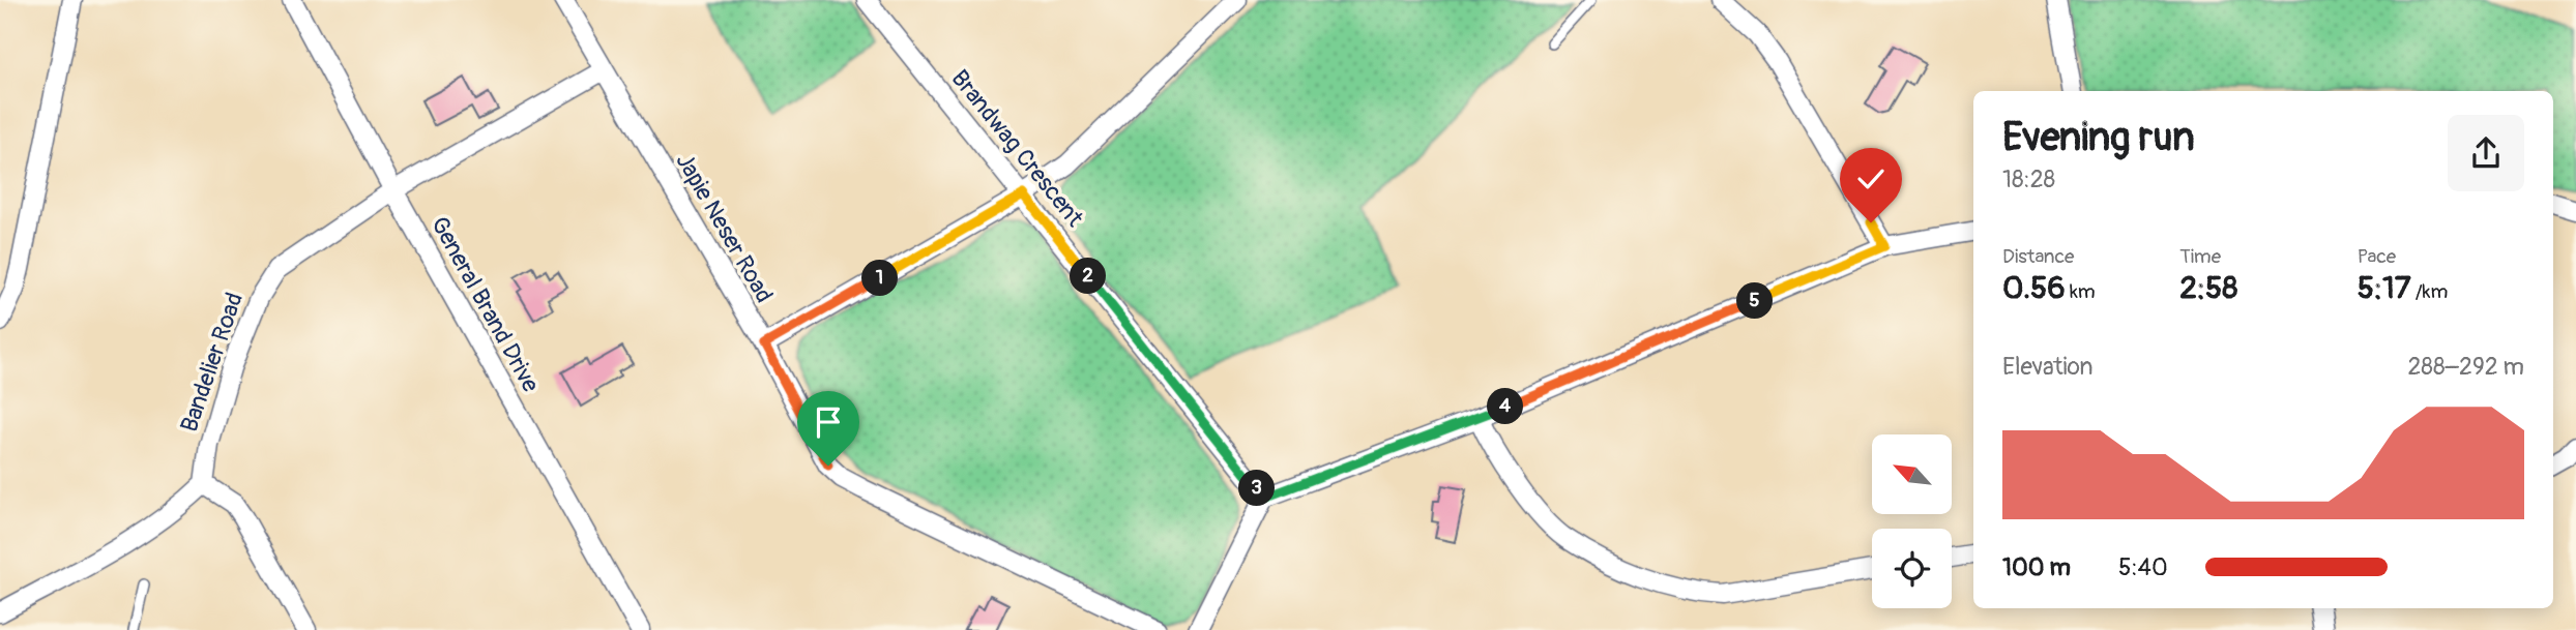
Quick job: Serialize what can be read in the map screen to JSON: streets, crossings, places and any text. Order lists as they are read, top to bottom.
{
  "streets": {
    "street": [
      "Brandwag Crescent",
      "Japie Neser Road",
      "General Brand Drive",
      "Bandelier Road"
    ]
  },
  "crossings": [
    ["Japie Neser Road", "Bandelier Road"],
    ["General Brand Drive", "Bandelier Road"]
  ],
  "north": "top left",
  "page": {
    "heading": ["Evening run", "18:28"],
    "stats": [
      ["Distance", "0.56 km"],
      ["Time", "2:58"],
      ["Pace", "5:17 /km"]
    ],
    "pins": [
      "2",
      "1",
      "5",
      "4",
      "3"
    ],
    "chart": ["Elevation", "288–292 m"],
    "list": [
      {
        "name": "100 m",
        "note": "5:40"
      }
    ]
  }
}
